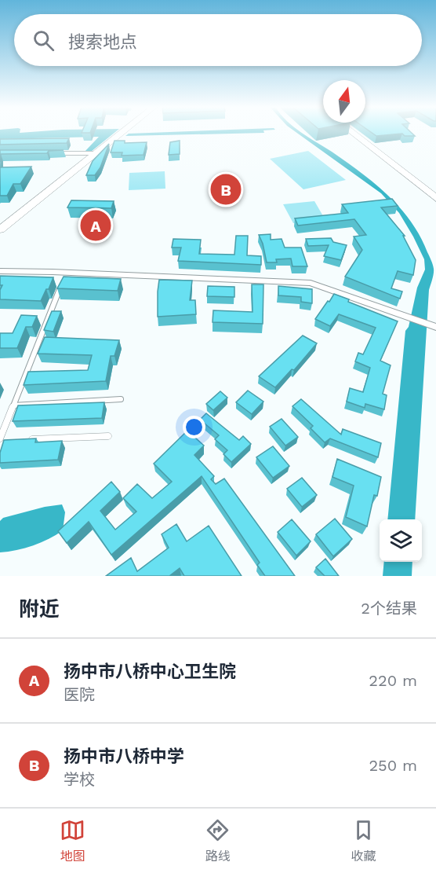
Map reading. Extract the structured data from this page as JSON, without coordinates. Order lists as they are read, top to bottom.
{
  "north": "top",
  "page": {
    "search": "搜索地点",
    "pins": ["B", "A"],
    "heading": ["附近", "2个结果"],
    "list": [
      {
        "mark": "A",
        "name": "扬中市八桥中心卫生院",
        "note": "医院",
        "value": "220 m"
      },
      {
        "mark": "B",
        "name": "扬中市八桥中学",
        "note": "学校",
        "value": "250 m"
      }
    ],
    "nav": ["地图", "路线", "收藏"]
  }
}
